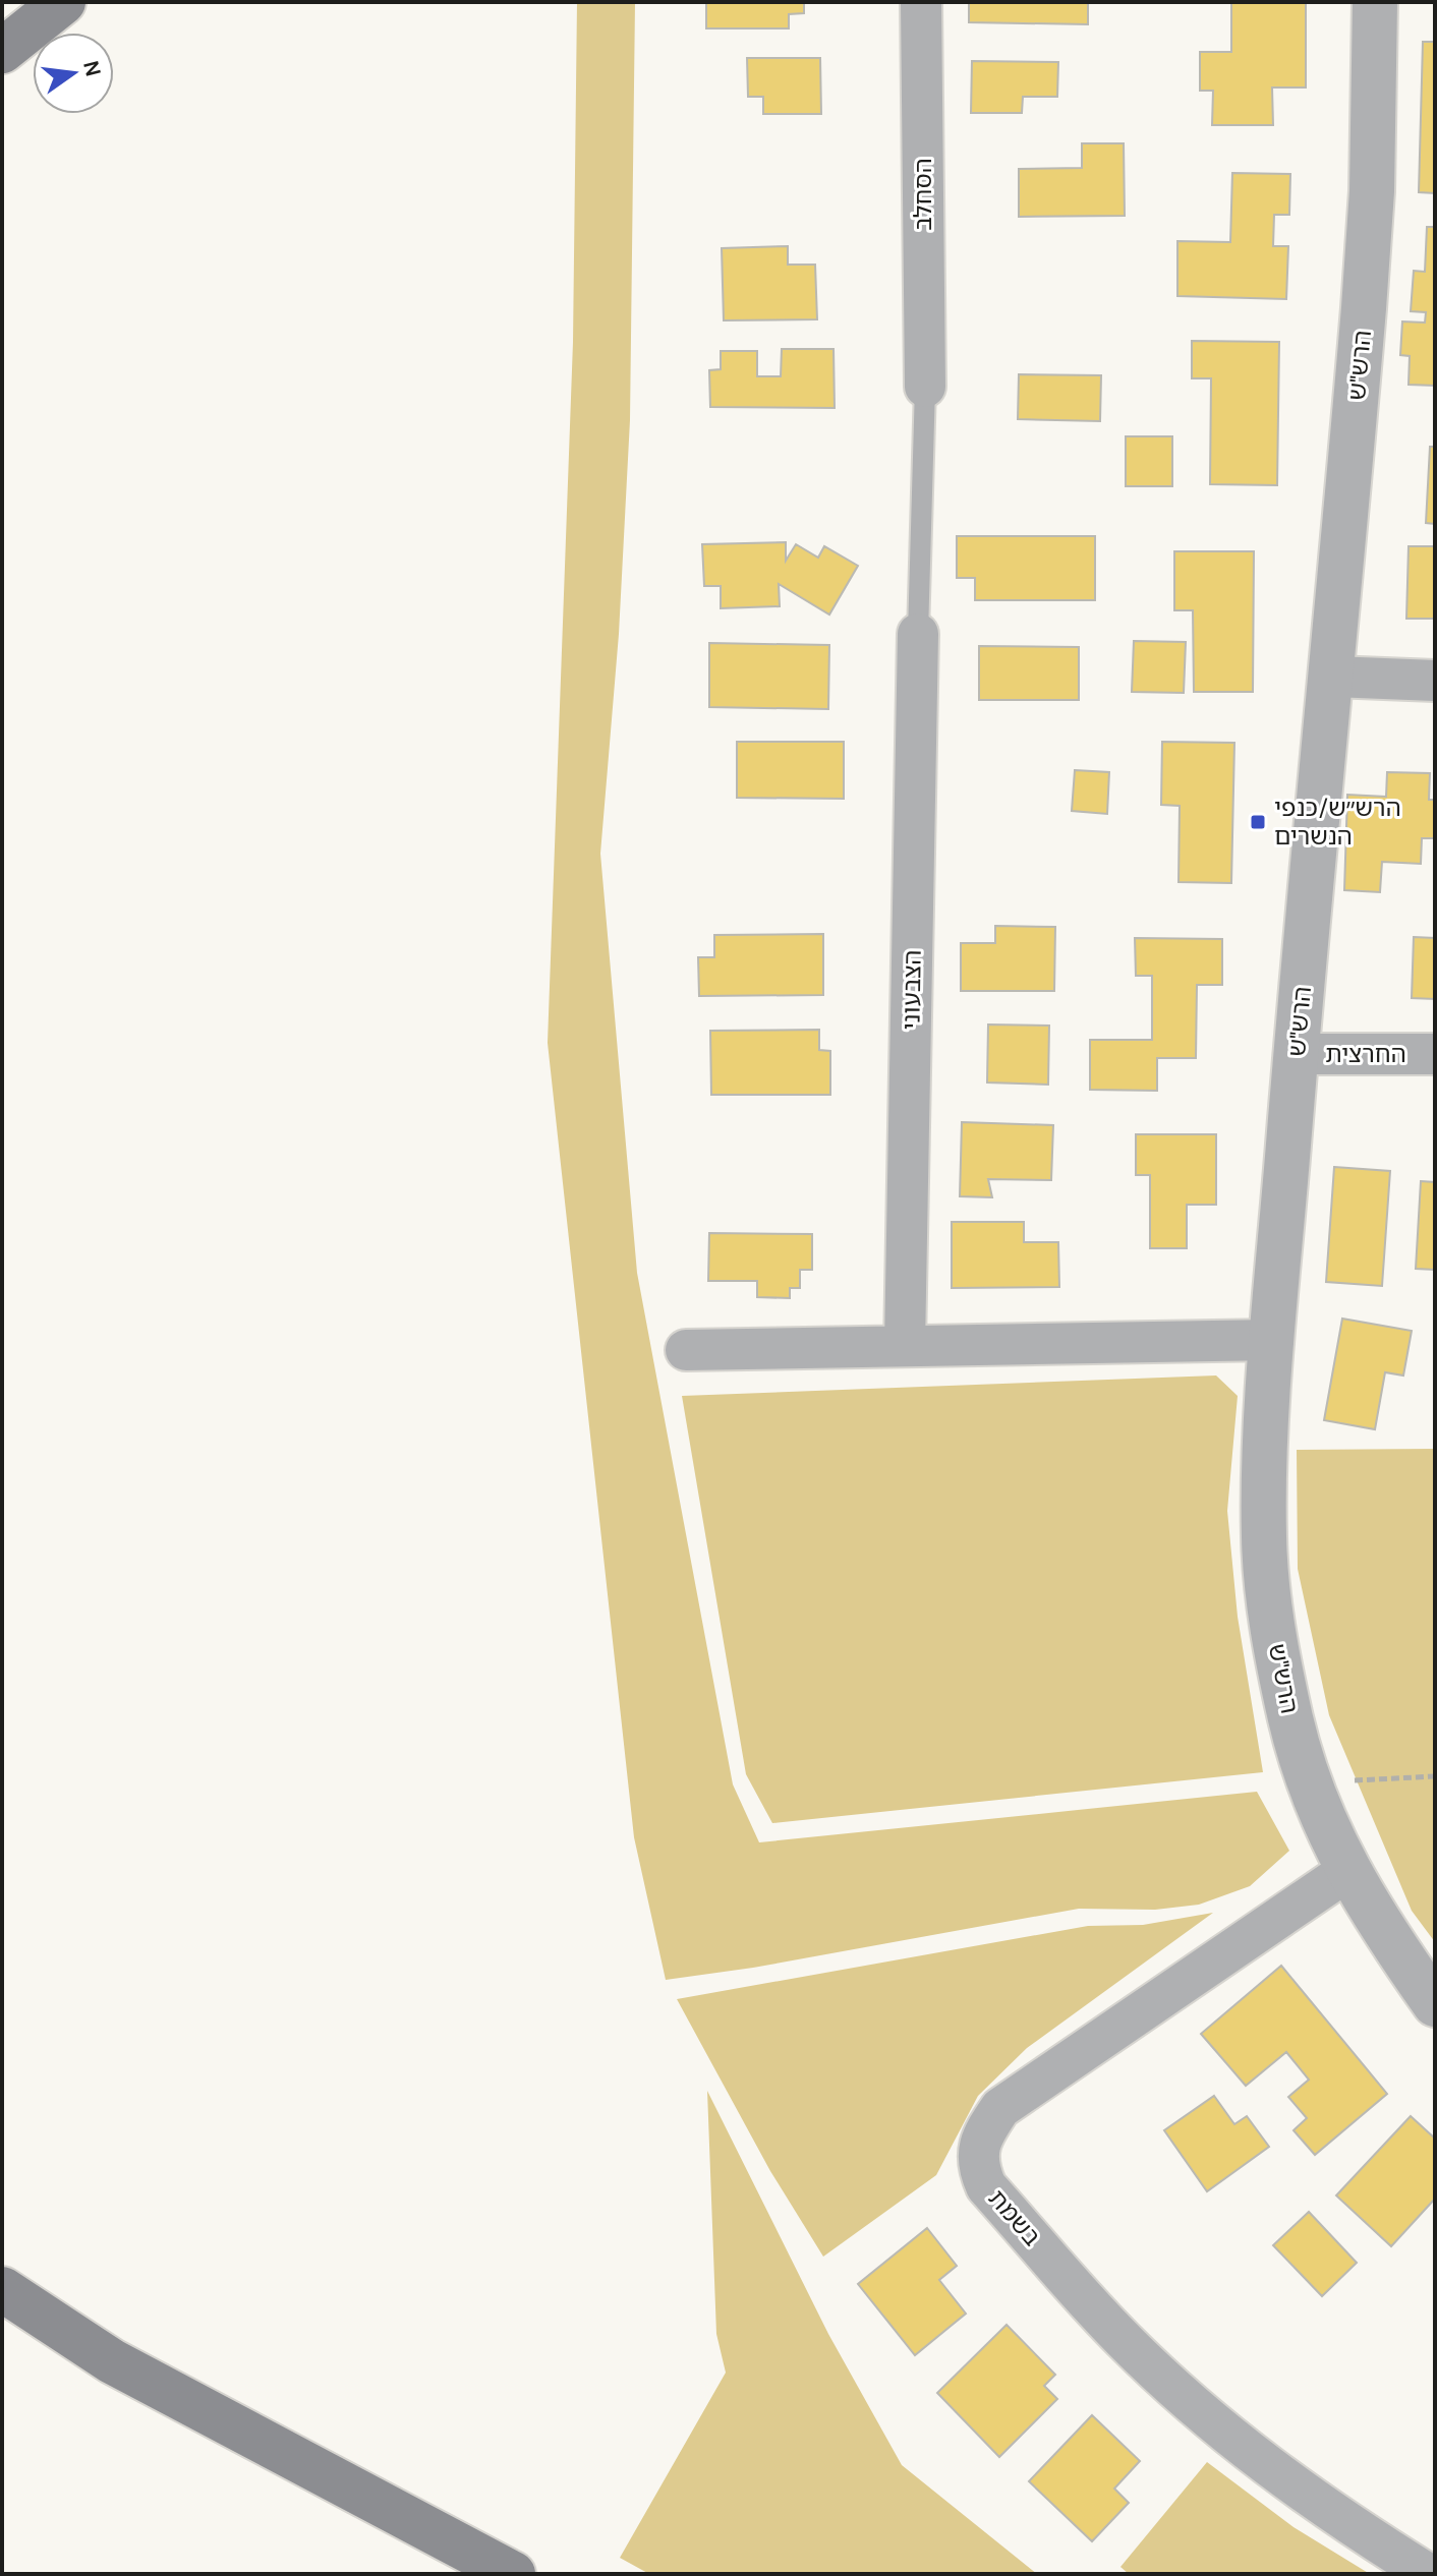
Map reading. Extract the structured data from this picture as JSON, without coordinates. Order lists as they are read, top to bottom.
{
  "streets": {
    "street": [
      "הסחלב",
      "הרש''ש",
      "הצבעוני",
      "החרצית",
      "בשמת"
    ]
  },
  "crossings": [
    ["הרש''ש", "החרצית"],
    ["הרש''ש", "בשמת"]
  ],
  "places": {
    "transit": ["הרש״ש/כנפי הנשרים"]
  },
  "north": "right"
}
